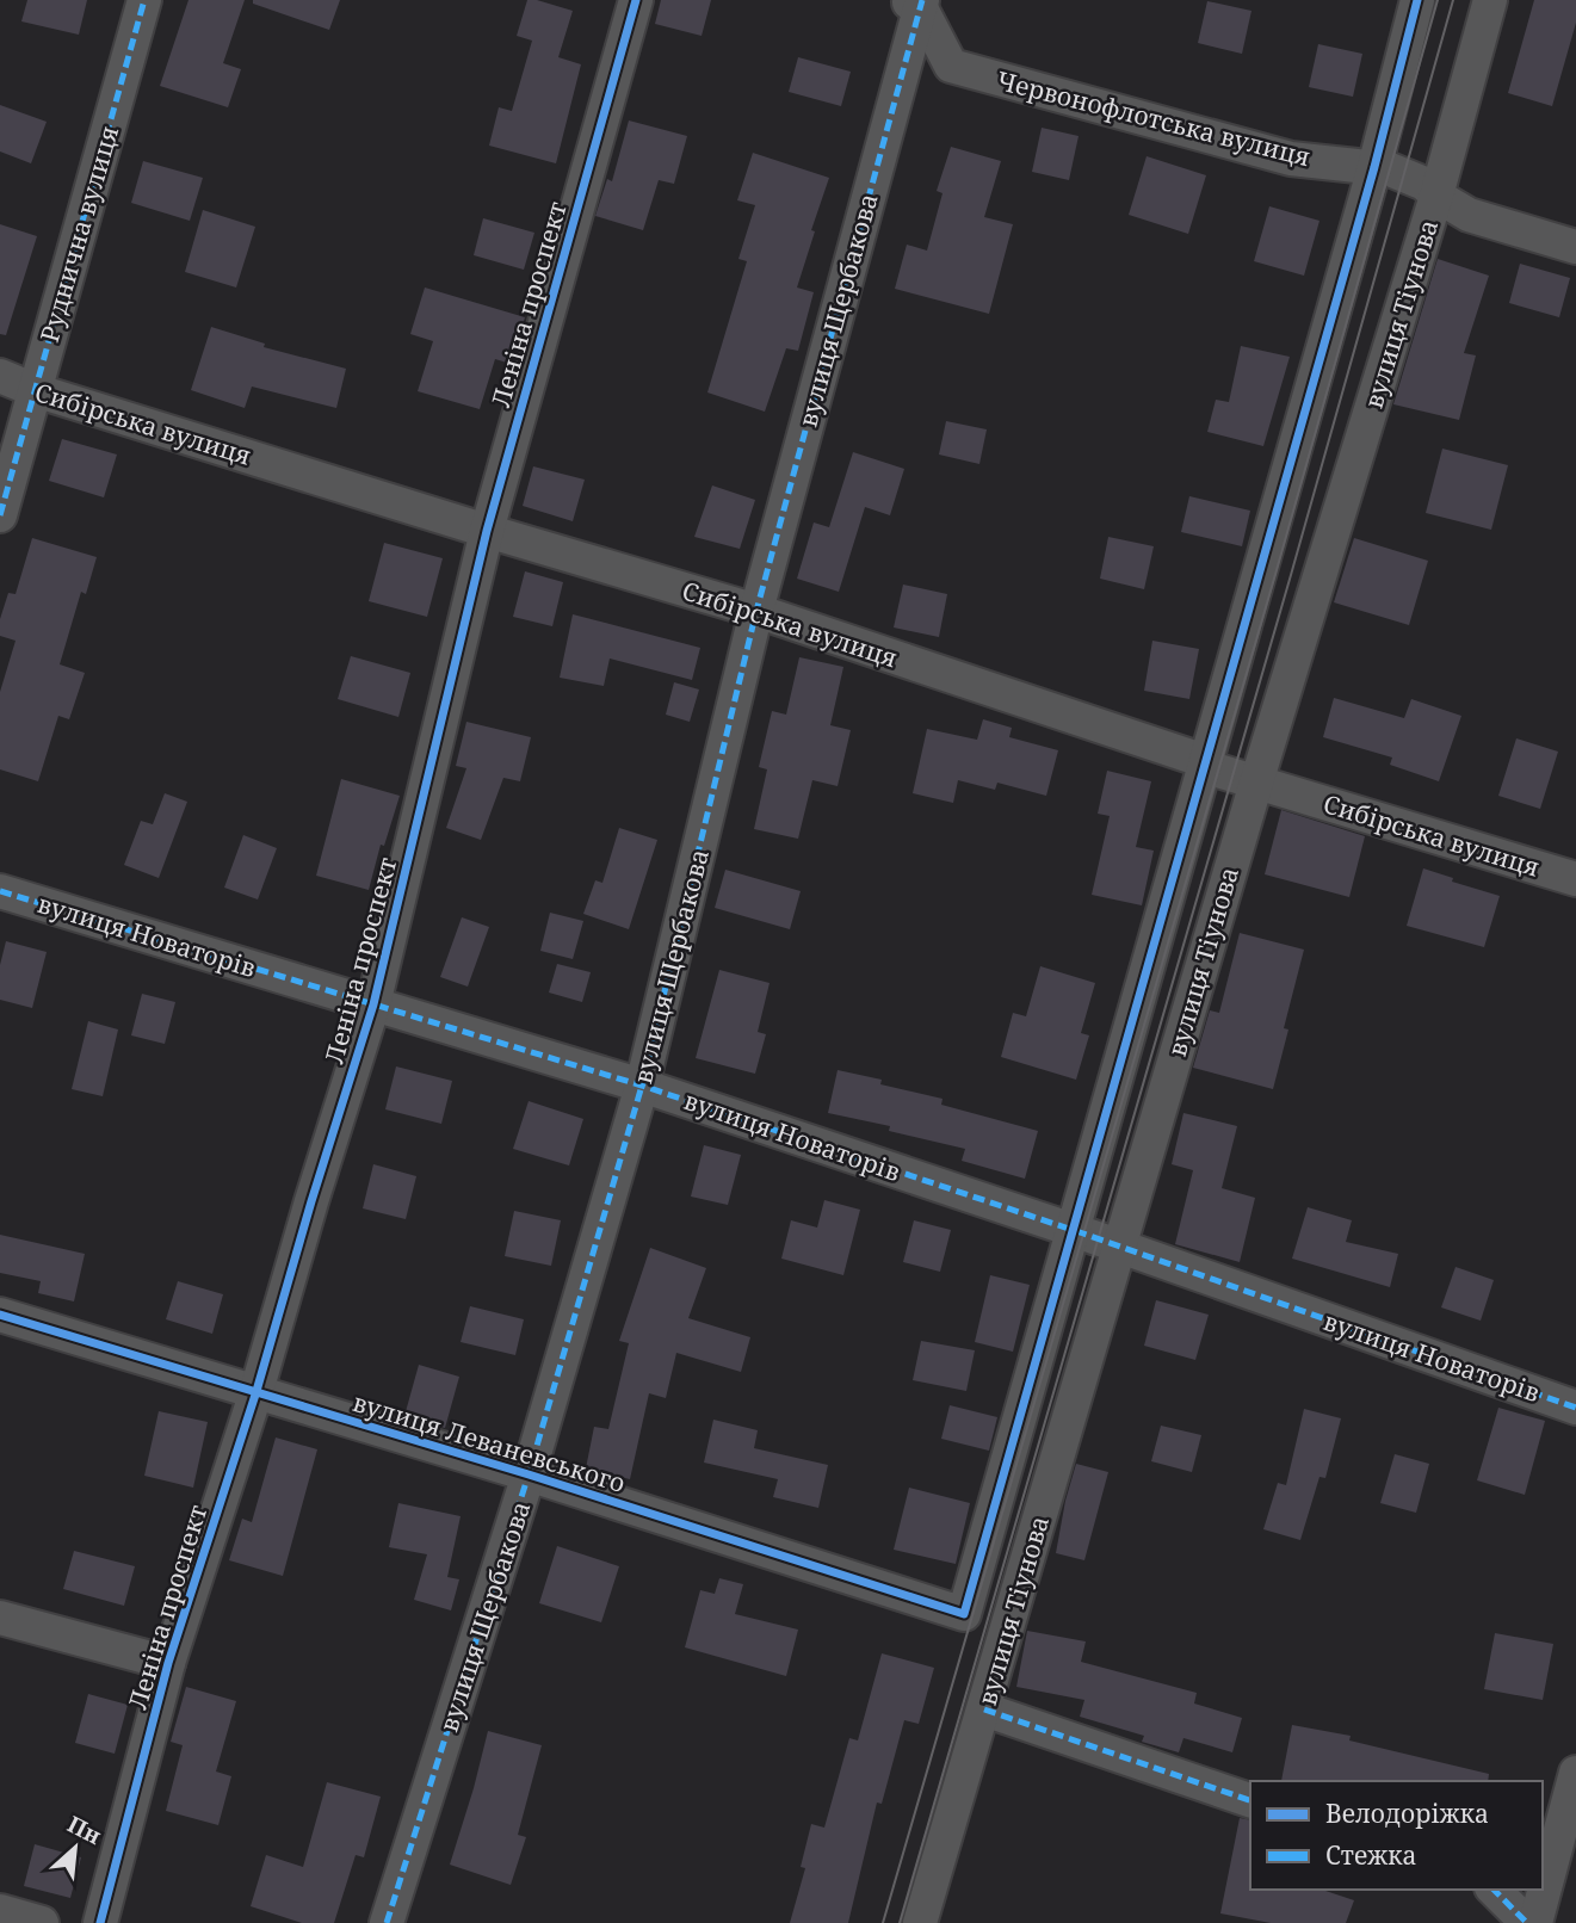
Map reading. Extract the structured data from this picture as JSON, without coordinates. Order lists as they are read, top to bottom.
{
  "streets": {
    "street": [
      "Червонофлотська вулиця",
      "Руднична вулиця",
      "Леніна проспект",
      "вулиця Щербакова",
      "вулиця Тіунова",
      "Сибірська вулиця",
      "вулиця Новаторів",
      "вулиця Леваневського"
    ]
  },
  "crossings": [
    ["Червонофлотська вулиця", "вулиця Щербакова"],
    ["Червонофлотська вулиця", "вулиця Тіунова"],
    ["Руднична вулиця", "Сибірська вулиця"],
    ["Леніна проспект", "Сибірська вулиця"],
    ["Леніна проспект", "вулиця Новаторів"],
    ["Леніна проспект", "вулиця Леваневського"],
    ["вулиця Щербакова", "Сибірська вулиця"],
    ["вулиця Щербакова", "вулиця Новаторів"],
    ["вулиця Щербакова", "вулиця Леваневського"],
    ["вулиця Тіунова", "Сибірська вулиця"],
    ["вулиця Тіунова", "вулиця Новаторів"],
    ["вулиця Новаторів", "вулиця Леваневського"]
  ],
  "legend": ["Велодоріжка", "Стежка"],
  "north": "top right"
}
